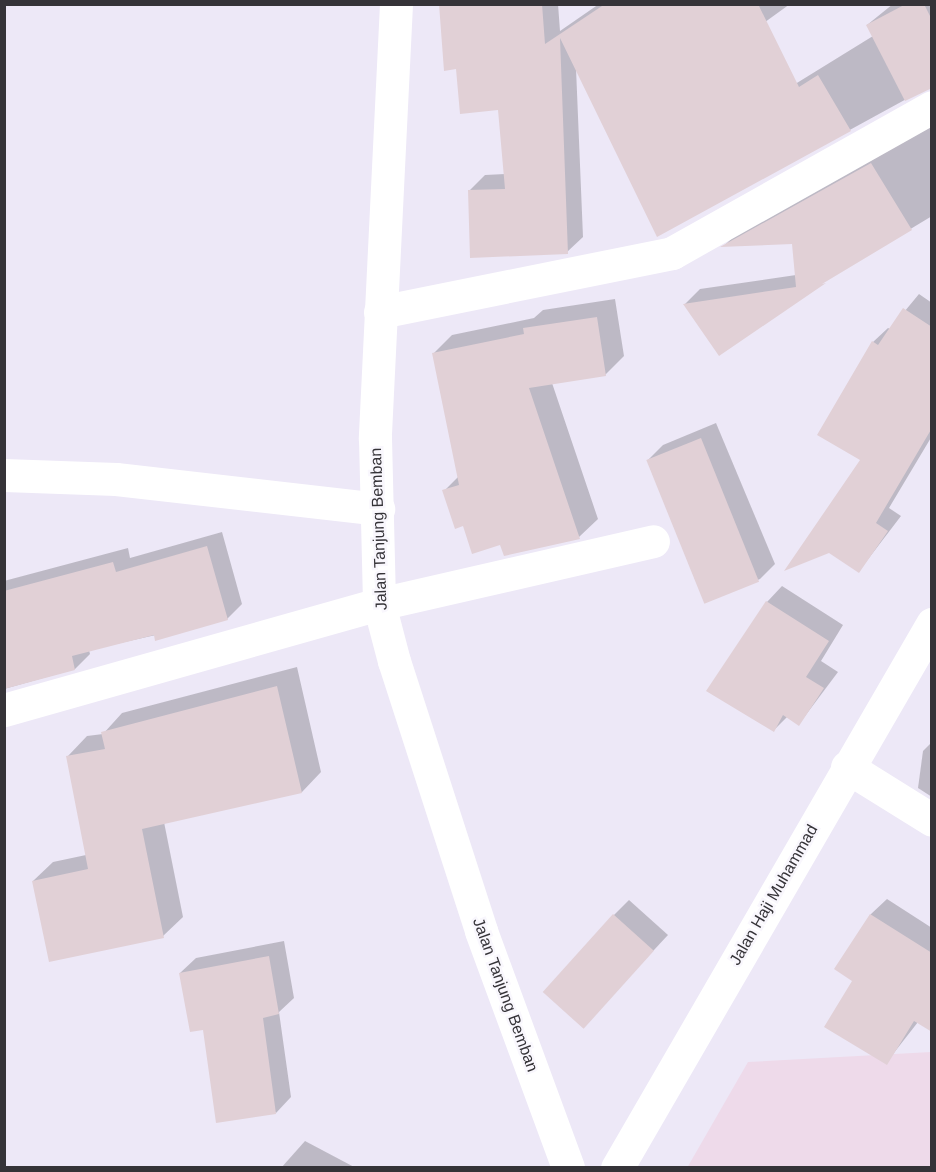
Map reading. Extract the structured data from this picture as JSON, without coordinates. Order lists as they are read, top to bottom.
{
  "streets": {
    "street": ["Jalan Tanjung Bemban", "Jalan Haji Muhammad"]
  }
}
